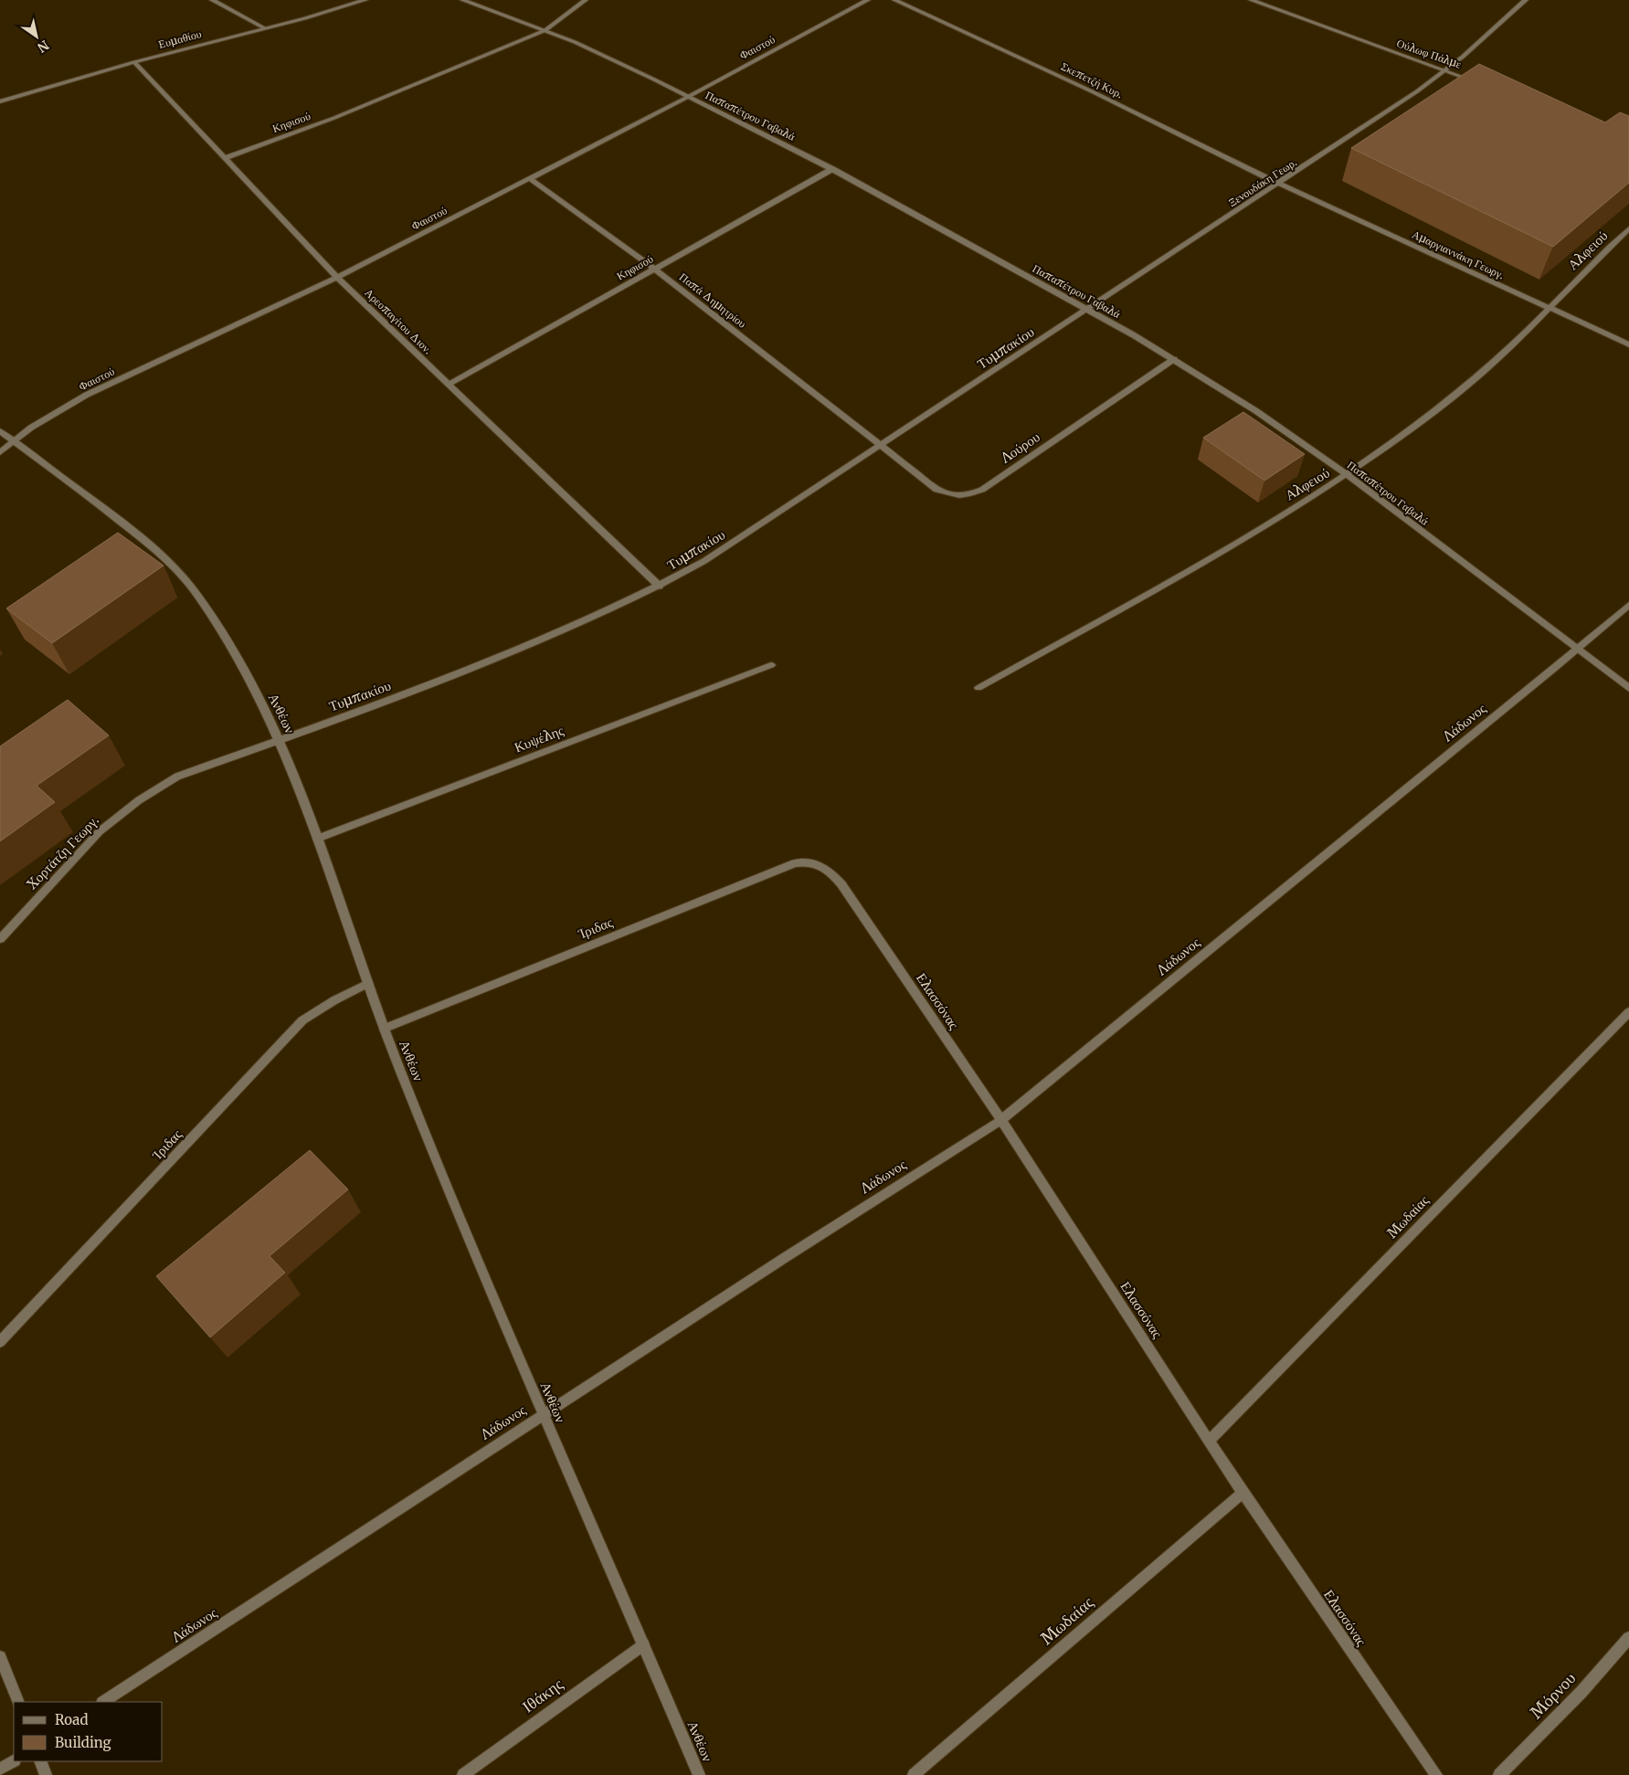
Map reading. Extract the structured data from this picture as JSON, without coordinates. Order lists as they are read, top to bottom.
{
  "streets": {
    "street": [
      "Ευμαθίου",
      "Φαιστού",
      "Ούλωφ Πάλμε",
      "Σκεπετζή Κυρ.",
      "Παπαπέτρου Γαβαλά",
      "Κηφισού",
      "Ξενουδάκη Γεωρ.",
      "Αλφειού",
      "Αμαργιαννάκη Γεωργ.",
      "Παπά Δημητρίου",
      "Αρεοπαγίτου Διον.",
      "Τυμπακίου",
      "Λούρου",
      "Ανθέων",
      "Λάδωνος",
      "Κυψέλης",
      "Χορτάτζη Γεωργ.",
      "Ίριδας",
      "Ελασσόνας",
      "Μωδαίας",
      "Ιθάκης",
      "Μόρνου"
    ]
  },
  "crossings": [
    ["Ευμαθίου", "Αρεοπαγίτου Διον."],
    ["Φαιστού", "Παπαπέτρου Γαβαλά"],
    ["Φαιστού", "Παπά Δημητρίου"],
    ["Φαιστού", "Αρεοπαγίτου Διον."],
    ["Φαιστού", "Ανθέων"],
    ["Ούλωφ Πάλμε", "Ξενουδάκη Γεωρ."],
    ["Σκεπετζή Κυρ.", "Ξενουδάκη Γεωρ."],
    ["Σκεπετζή Κυρ.", "Αμαργιαννάκη Γεωργ."],
    ["Παπαπέτρου Γαβαλά", "Κηφισού"],
    ["Παπαπέτρου Γαβαλά", "Ξενουδάκη Γεωρ."],
    ["Παπαπέτρου Γαβαλά", "Αλφειού"],
    ["Παπαπέτρου Γαβαλά", "Τυμπακίου"],
    ["Παπαπέτρου Γαβαλά", "Λούρου"],
    ["Παπαπέτρου Γαβαλά", "Λάδωνος"],
    ["Κηφισού", "Παπά Δημητρίου"],
    ["Κηφισού", "Αρεοπαγίτου Διον."],
    ["Ξενουδάκη Γεωρ.", "Αμαργιαννάκη Γεωργ."],
    ["Ξενουδάκη Γεωρ.", "Τυμπακίου"],
    ["Αλφειού", "Αμαργιαννάκη Γεωργ."],
    ["Παπά Δημητρίου", "Τυμπακίου"],
    ["Παπά Δημητρίου", "Λούρου"],
    ["Αρεοπαγίτου Διον.", "Τυμπακίου"],
    ["Τυμπακίου", "Λούρου"],
    ["Τυμπακίου", "Ανθέων"],
    ["Τυμπακίου", "Χορτάτζη Γεωργ."],
    ["Ανθέων", "Λάδωνος"],
    ["Ανθέων", "Κυψέλης"],
    ["Ανθέων", "Χορτάτζη Γεωργ."],
    ["Ανθέων", "Ίριδας"],
    ["Ανθέων", "Ιθάκης"],
    ["Λάδωνος", "Ελασσόνας"],
    ["Ίριδας", "Ελασσόνας"],
    ["Ελασσόνας", "Μωδαίας"]
  ],
  "legend": ["Road", "Building"],
  "north": "bottom right"
}
